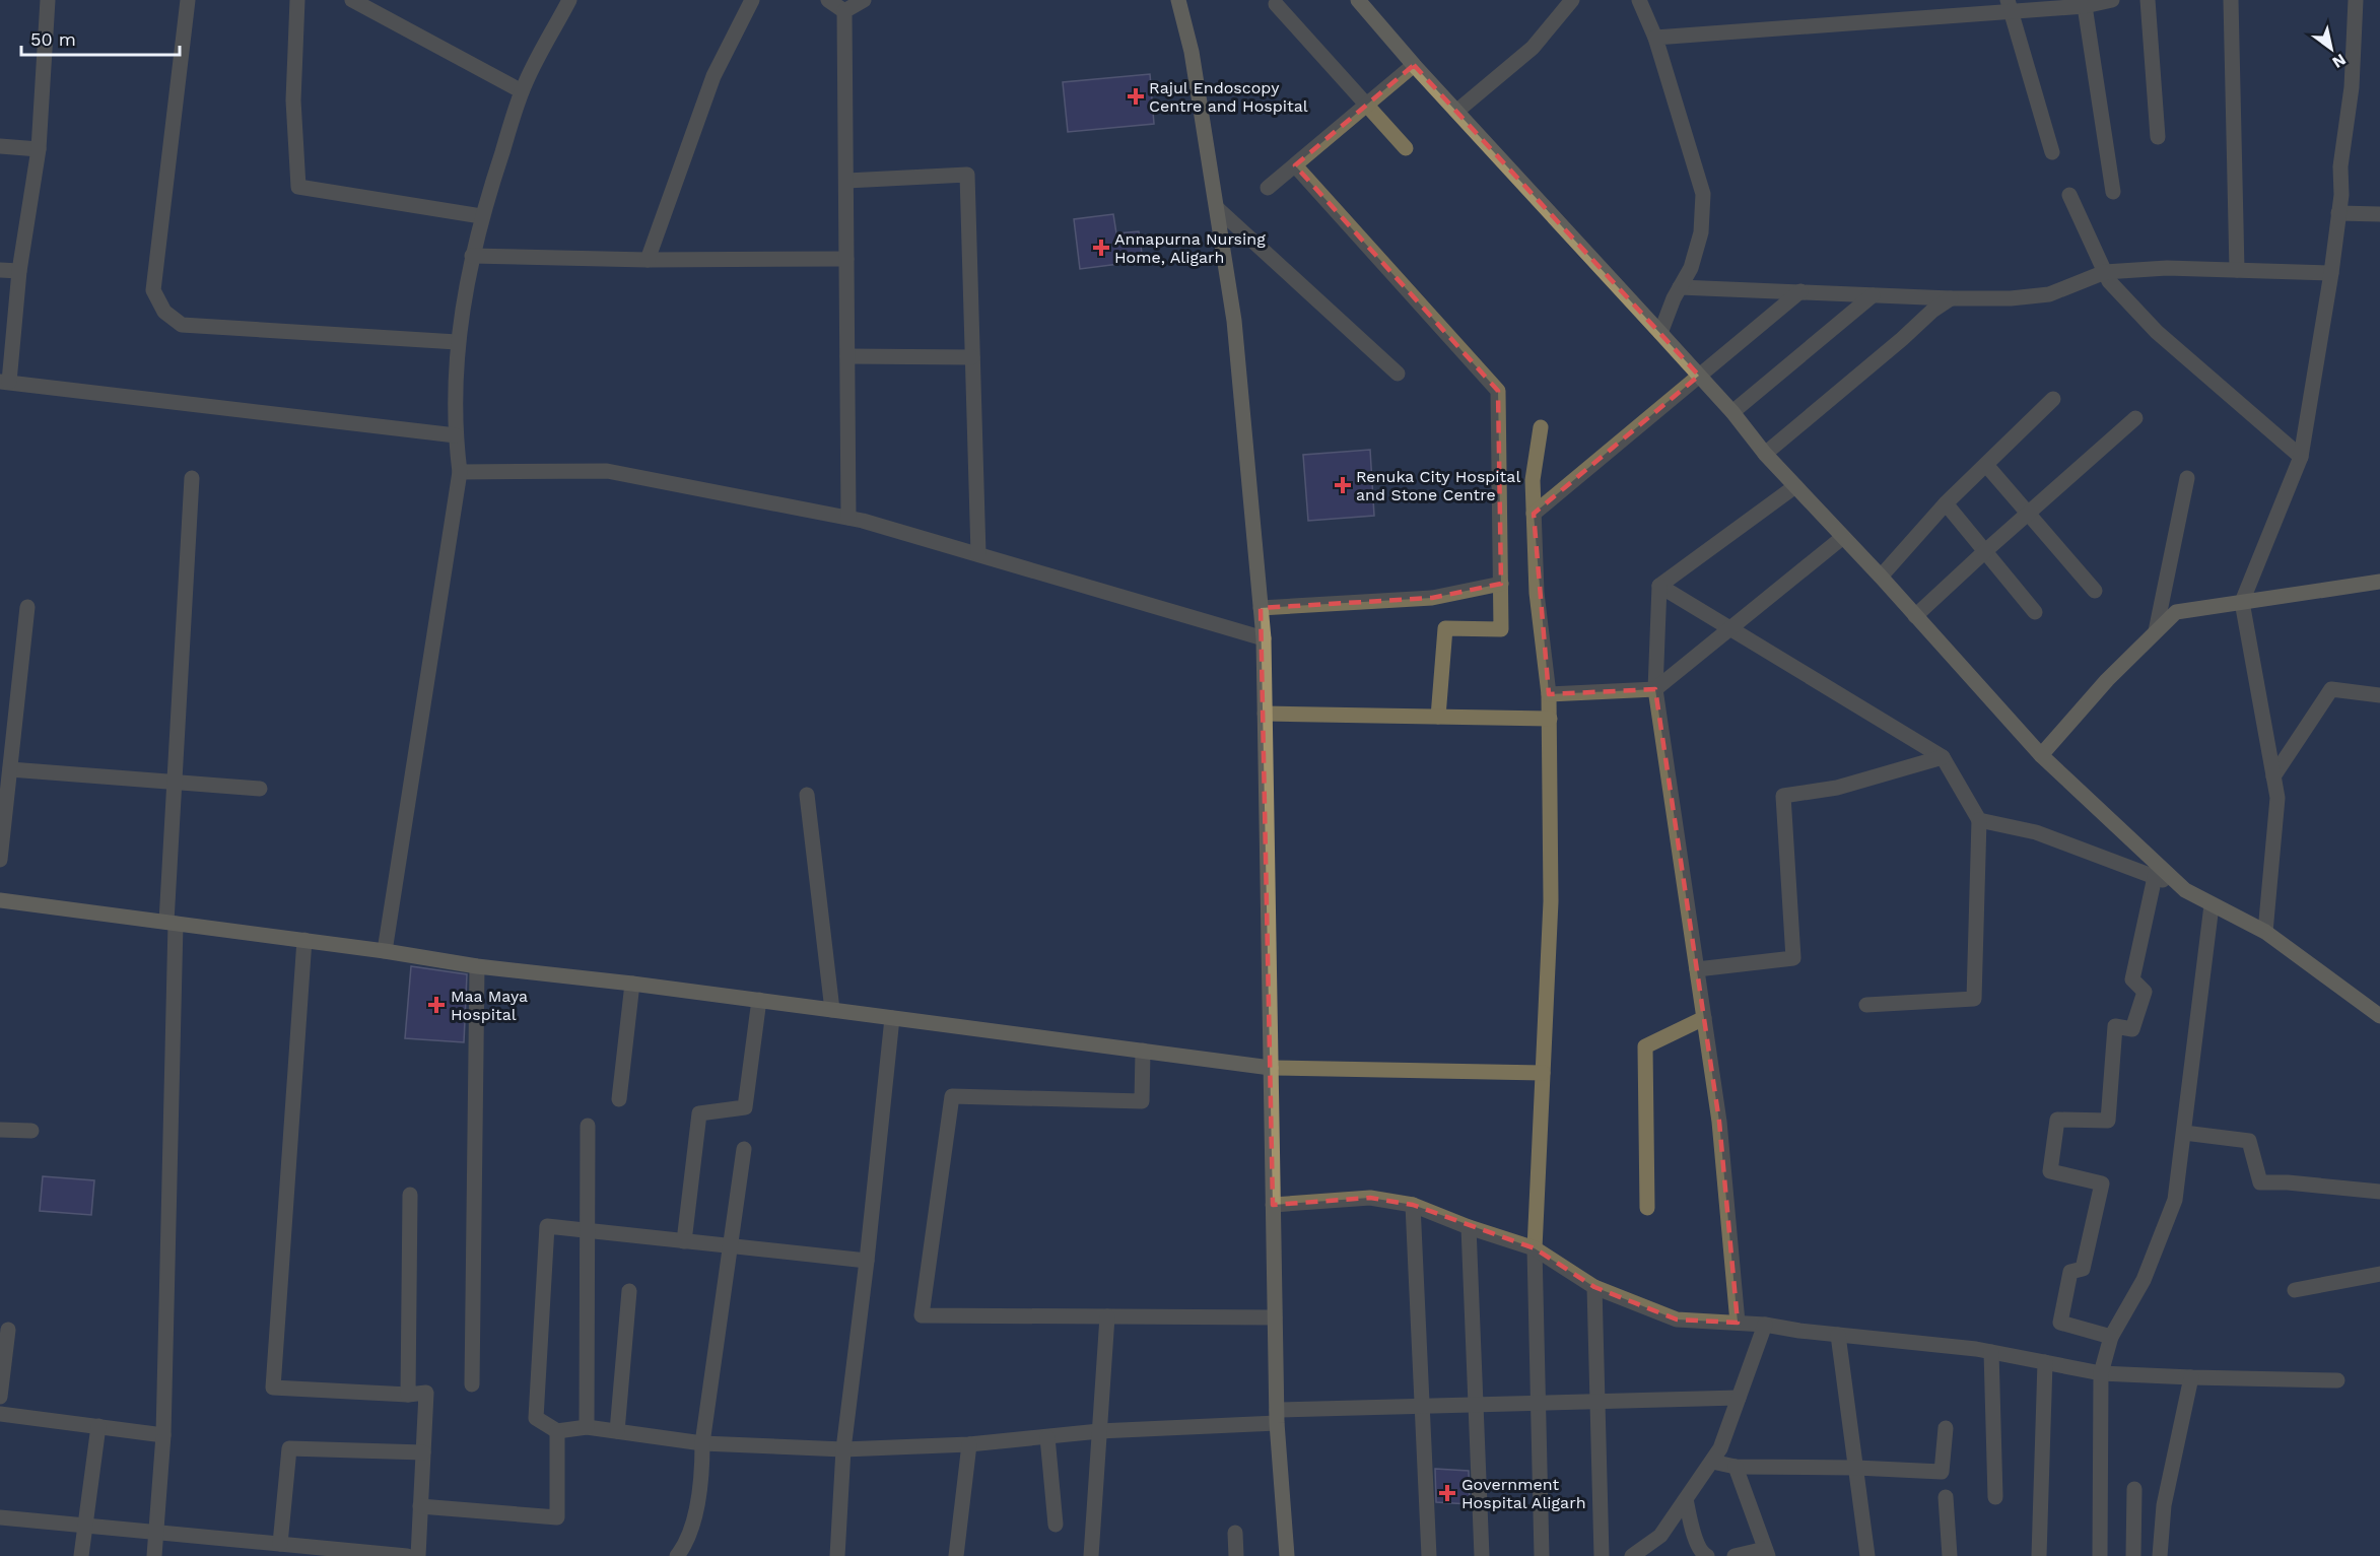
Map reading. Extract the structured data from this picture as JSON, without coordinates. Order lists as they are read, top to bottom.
{
  "places": {
    "health": [
      "Rajul Endoscopy Centre and Hospital",
      "Annapurna Nursing Home, Aligarh",
      "Renuka City Hospital and Stone Centre",
      "Maa Maya Hospital",
      "Government Hospital Aligarh"
    ]
  },
  "scale_bar": "50 m",
  "north": "bottom right"
}
